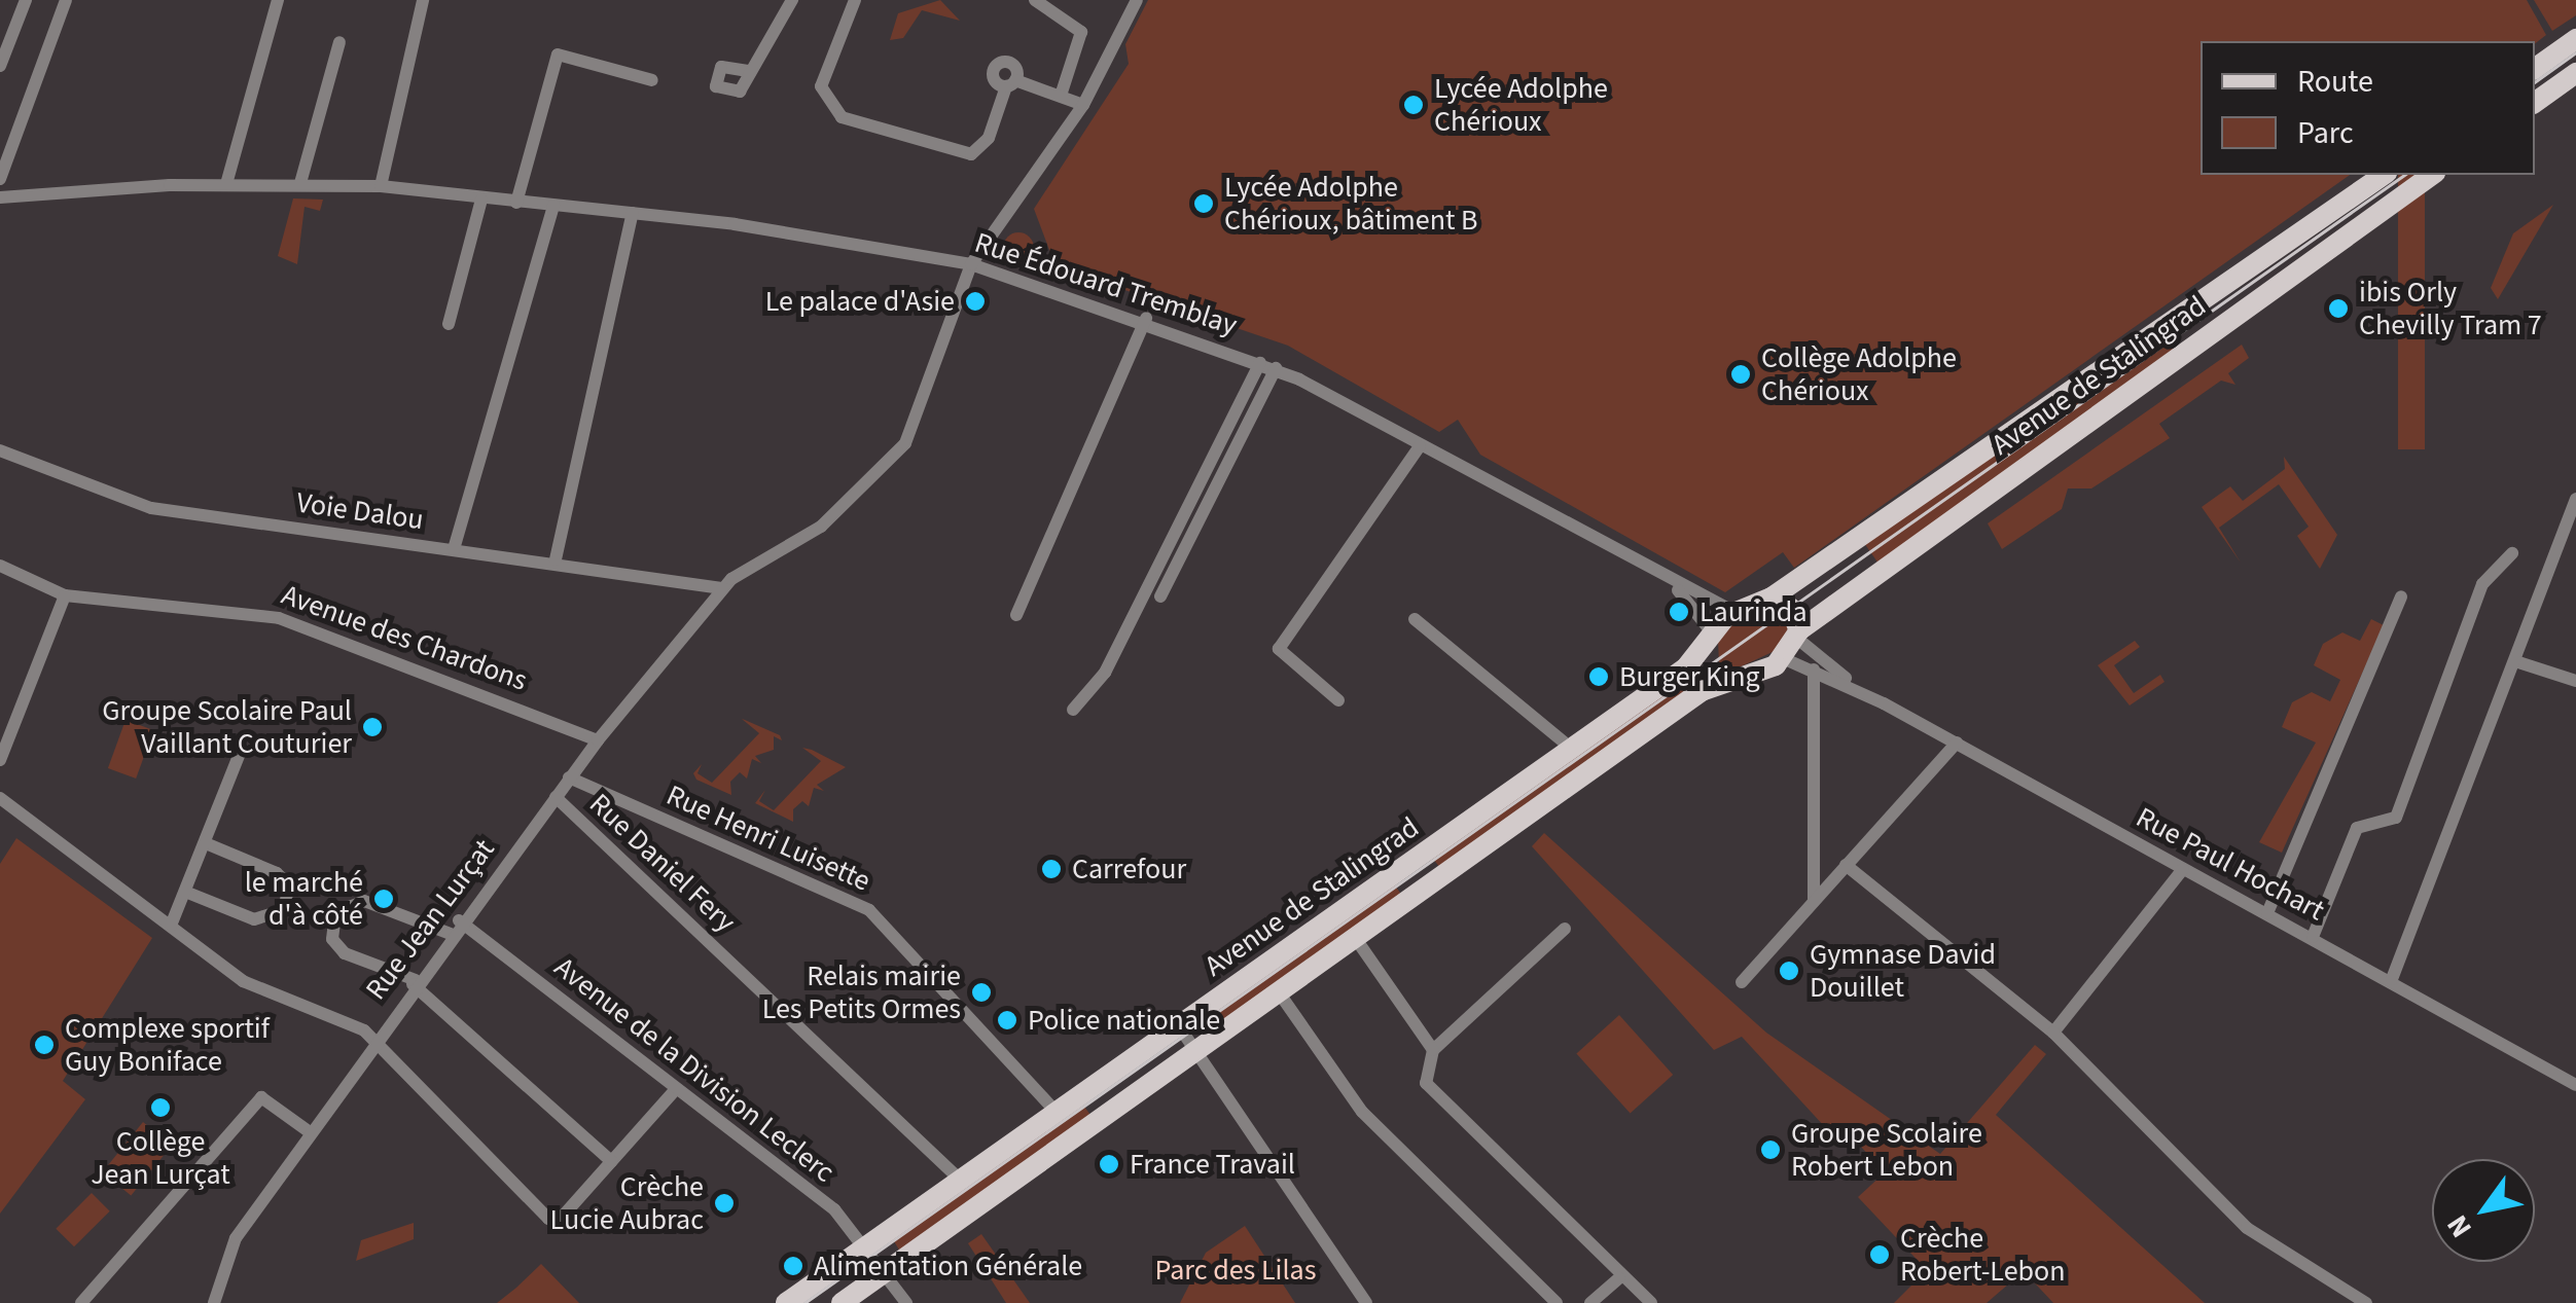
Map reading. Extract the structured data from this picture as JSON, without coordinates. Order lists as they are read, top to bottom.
{
  "streets": {
    "main road": ["Avenue de Stalingrad"],
    "street": [
      "Rue Édouard Tremblay",
      "Voie Dalou",
      "Avenue des Chardons",
      "Rue Henri Luisette",
      "Rue Daniel Fery",
      "Rue Paul Hochart",
      "Rue Jean Lurçat",
      "Avenue de la Division Leclerc"
    ]
  },
  "crossings": [
    ["Rue Édouard Tremblay", "Avenue de Stalingrad"],
    ["Rue Édouard Tremblay", "Rue Paul Hochart"],
    ["Rue Édouard Tremblay", "Rue Jean Lurçat"],
    ["Avenue de Stalingrad", "Rue Henri Luisette"],
    ["Avenue de Stalingrad", "Rue Daniel Fery"],
    ["Avenue de Stalingrad", "Rue Paul Hochart"],
    ["Avenue de Stalingrad", "Avenue de la Division Leclerc"],
    ["Voie Dalou", "Rue Jean Lurçat"],
    ["Avenue des Chardons", "Rue Jean Lurçat"],
    ["Rue Henri Luisette", "Rue Jean Lurçat"],
    ["Rue Daniel Fery", "Rue Jean Lurçat"],
    ["Rue Jean Lurçat", "Avenue de la Division Leclerc"]
  ],
  "parks": ["Parc des Lilas"],
  "places": [
    "Lycée Adolphe Chérioux",
    "Lycée Adolphe Chérioux, bâtiment B",
    "Le palace d'Asie",
    "ibis Orly Chevilly Tram 7",
    "Collège Adolphe Chérioux",
    "Laurinda",
    "Burger King",
    "Groupe Scolaire Paul Vaillant Couturier",
    "Carrefour",
    "le marché d'à côté",
    "Gymnase David Douillet",
    "Relais mairie Les Petits Ormes",
    "Police nationale",
    "Complexe sportif Guy Boniface",
    "Collège Jean Lurçat",
    "Groupe Scolaire Robert Lebon",
    "France Travail",
    "Crèche Lucie Aubrac",
    "Crèche Robert-Lebon",
    "Alimentation Générale"
  ],
  "legend": ["Route", "Parc"],
  "north": "bottom left"
}
